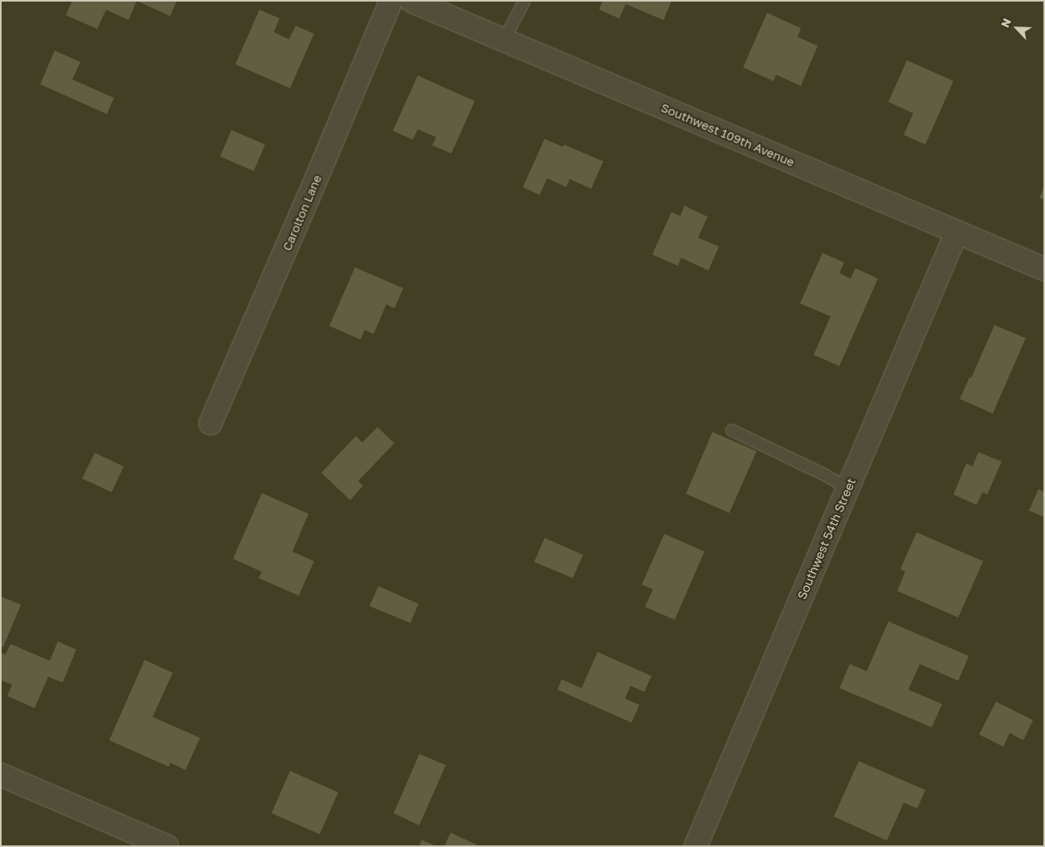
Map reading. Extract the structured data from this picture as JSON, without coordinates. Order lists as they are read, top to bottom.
{
  "streets": {
    "street": ["Southwest 109th Avenue", "Carolton Lane", "Southwest 54th Street"]
  },
  "crossings": [
    ["Southwest 109th Avenue", "Southwest 54th Street"]
  ],
  "north": "top left"
}
